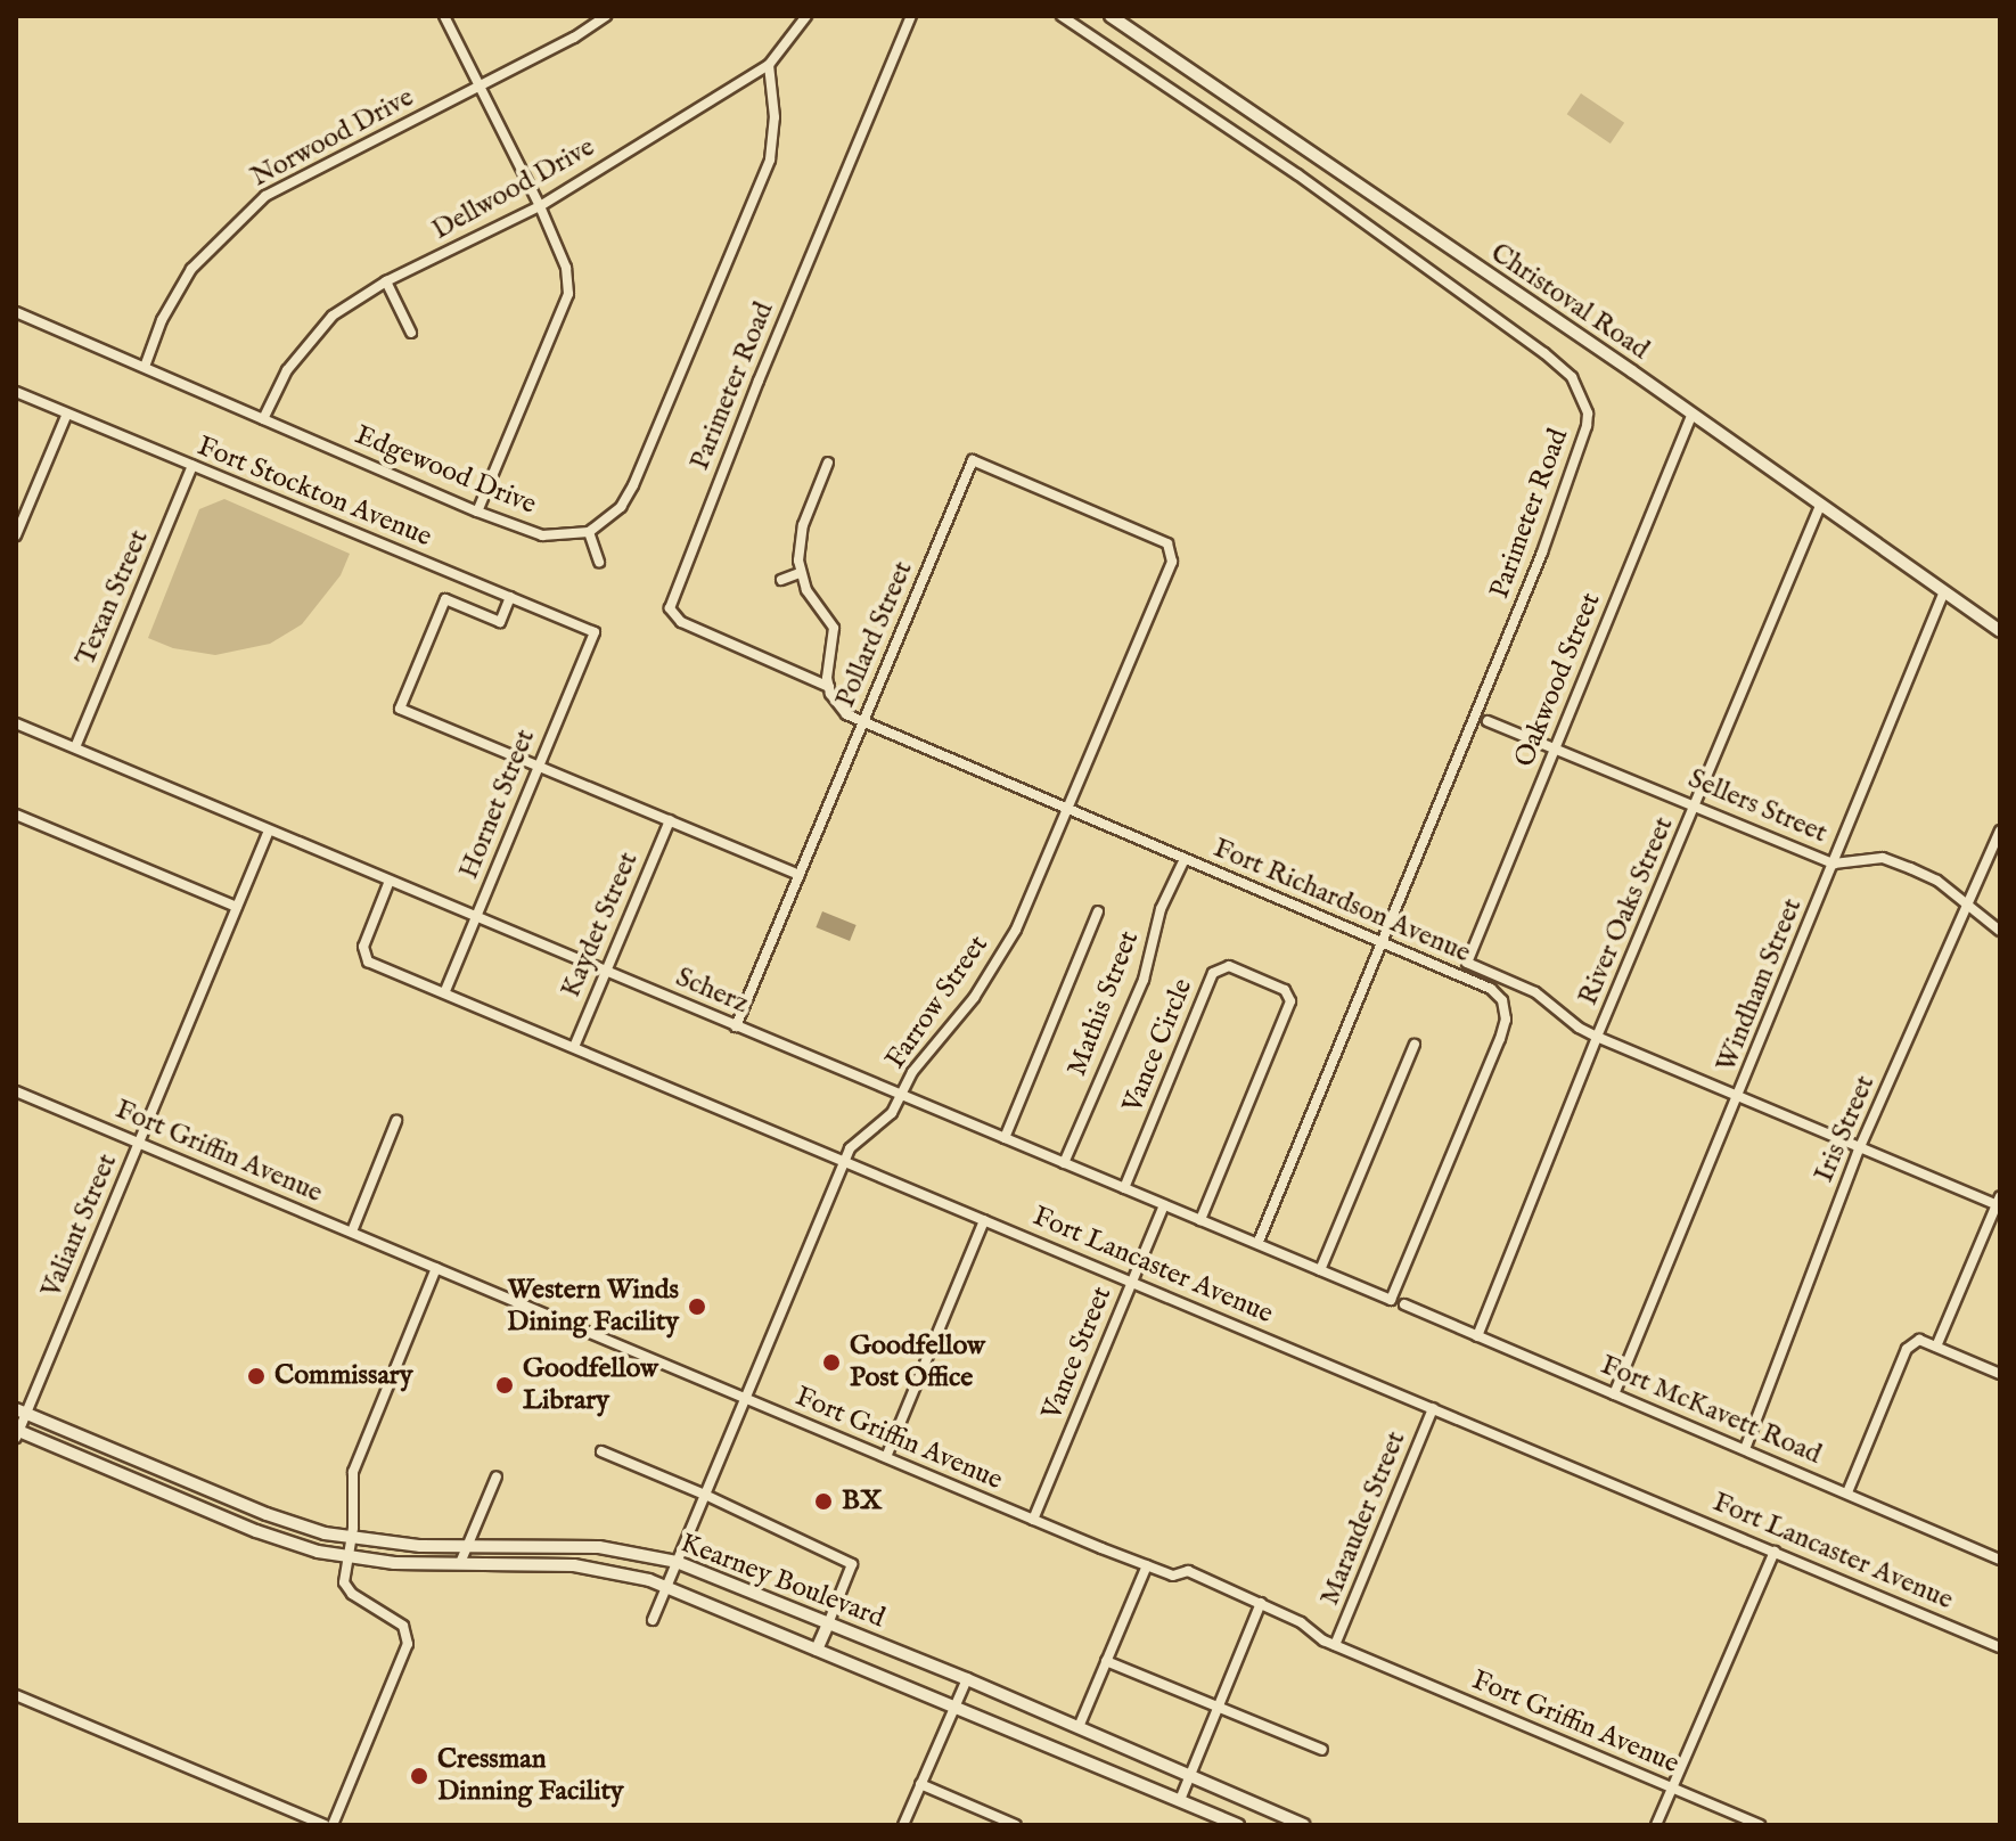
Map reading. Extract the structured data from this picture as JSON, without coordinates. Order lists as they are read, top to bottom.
{
  "streets": {
    "street": [
      "Norwood Drive",
      "Dellwood Drive",
      "Christoval Road",
      "Parimeter Road",
      "Edgewood Drive",
      "Fort Stockton Avenue",
      "Texan Street",
      "Pollard Street",
      "Oakwood Street",
      "Hornet Street",
      "Sellers Street",
      "Fort Richardson Avenue",
      "River Oaks Street",
      "Kaydet Street",
      "Windham Street",
      "Scherz",
      "Farrow Street",
      "Mathis Street",
      "Vance Circle",
      "Iris Street",
      "Fort Griffin Avenue",
      "Valiant Street",
      "Fort Lancaster Avenue",
      "Vance Street",
      "Fort McKavett Road",
      "Marauder Street",
      "Kearney Boulevard"
    ]
  },
  "crossings": [
    ["Norwood Drive", "Edgewood Drive"],
    ["Dellwood Drive", "Edgewood Drive"],
    ["Christoval Road", "Oakwood Street"],
    ["Christoval Road", "River Oaks Street"],
    ["Christoval Road", "Windham Street"],
    ["Parimeter Road", "Fort Richardson Avenue"],
    ["Parimeter Road", "Scherz"],
    ["Fort Stockton Avenue", "Texan Street"],
    ["Fort Stockton Avenue", "Hornet Street"],
    ["Texan Street", "Scherz"],
    ["Pollard Street", "Fort Richardson Avenue"],
    ["Pollard Street", "Scherz"],
    ["Pollard Street", "Farrow Street"],
    ["Oakwood Street", "Sellers Street"],
    ["Oakwood Street", "River Oaks Street"],
    ["Hornet Street", "Scherz"],
    ["Hornet Street", "Fort Lancaster Avenue"],
    ["Sellers Street", "River Oaks Street"],
    ["Sellers Street", "Windham Street"],
    ["Sellers Street", "Iris Street"],
    ["Fort Richardson Avenue", "Scherz"],
    ["Fort Richardson Avenue", "Farrow Street"],
    ["Fort Richardson Avenue", "Mathis Street"],
    ["River Oaks Street", "Fort McKavett Road"],
    ["Kaydet Street", "Scherz"],
    ["Kaydet Street", "Fort Lancaster Avenue"],
    ["Windham Street", "Fort McKavett Road"],
    ["Scherz", "Farrow Street"],
    ["Scherz", "Mathis Street"],
    ["Scherz", "Vance Circle"],
    ["Scherz", "Valiant Street"],
    ["Scherz", "Fort Lancaster Avenue"],
    ["Scherz", "Vance Street"],
    ["Farrow Street", "Fort Griffin Avenue"],
    ["Farrow Street", "Fort Lancaster Avenue"],
    ["Farrow Street", "Kearney Boulevard"],
    ["Iris Street", "Fort McKavett Road"],
    ["Fort Griffin Avenue", "Valiant Street"],
    ["Fort Griffin Avenue", "Vance Street"],
    ["Fort Griffin Avenue", "Marauder Street"],
    ["Valiant Street", "Kearney Boulevard"],
    ["Fort Lancaster Avenue", "Vance Street"],
    ["Fort Lancaster Avenue", "Marauder Street"]
  ],
  "places": [
    "Western Winds Dining Facility",
    "Goodfellow Post Office",
    "Commissary",
    "Goodfellow Library",
    "BX",
    "Cressman Dinning Facility"
  ]
}
